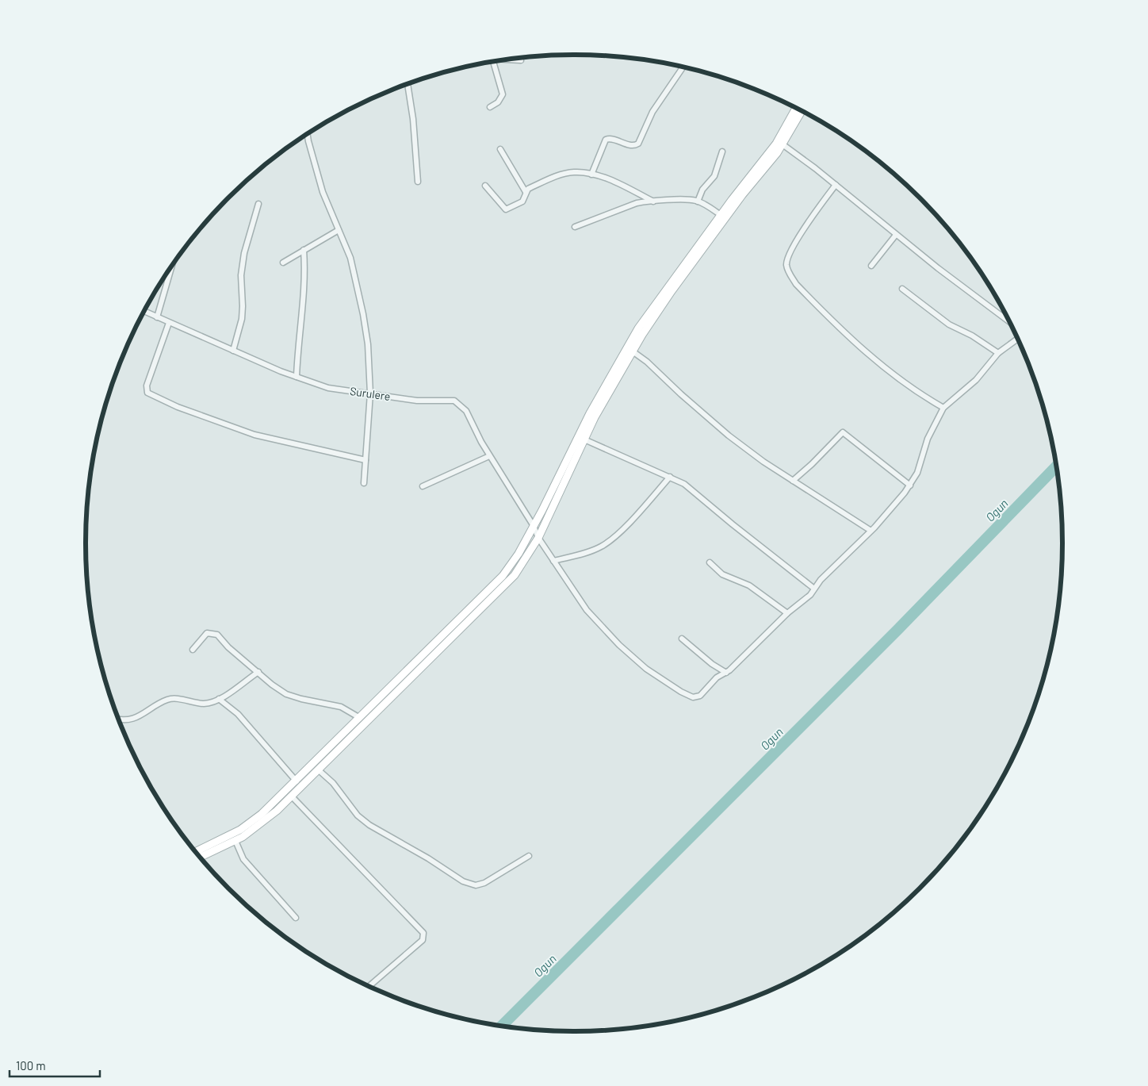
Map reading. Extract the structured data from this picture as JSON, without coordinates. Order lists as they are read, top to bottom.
{
  "streets": {
    "street": ["Surulere"]
  },
  "water": ["Ogun"],
  "scale_bar": "100 m"
}
